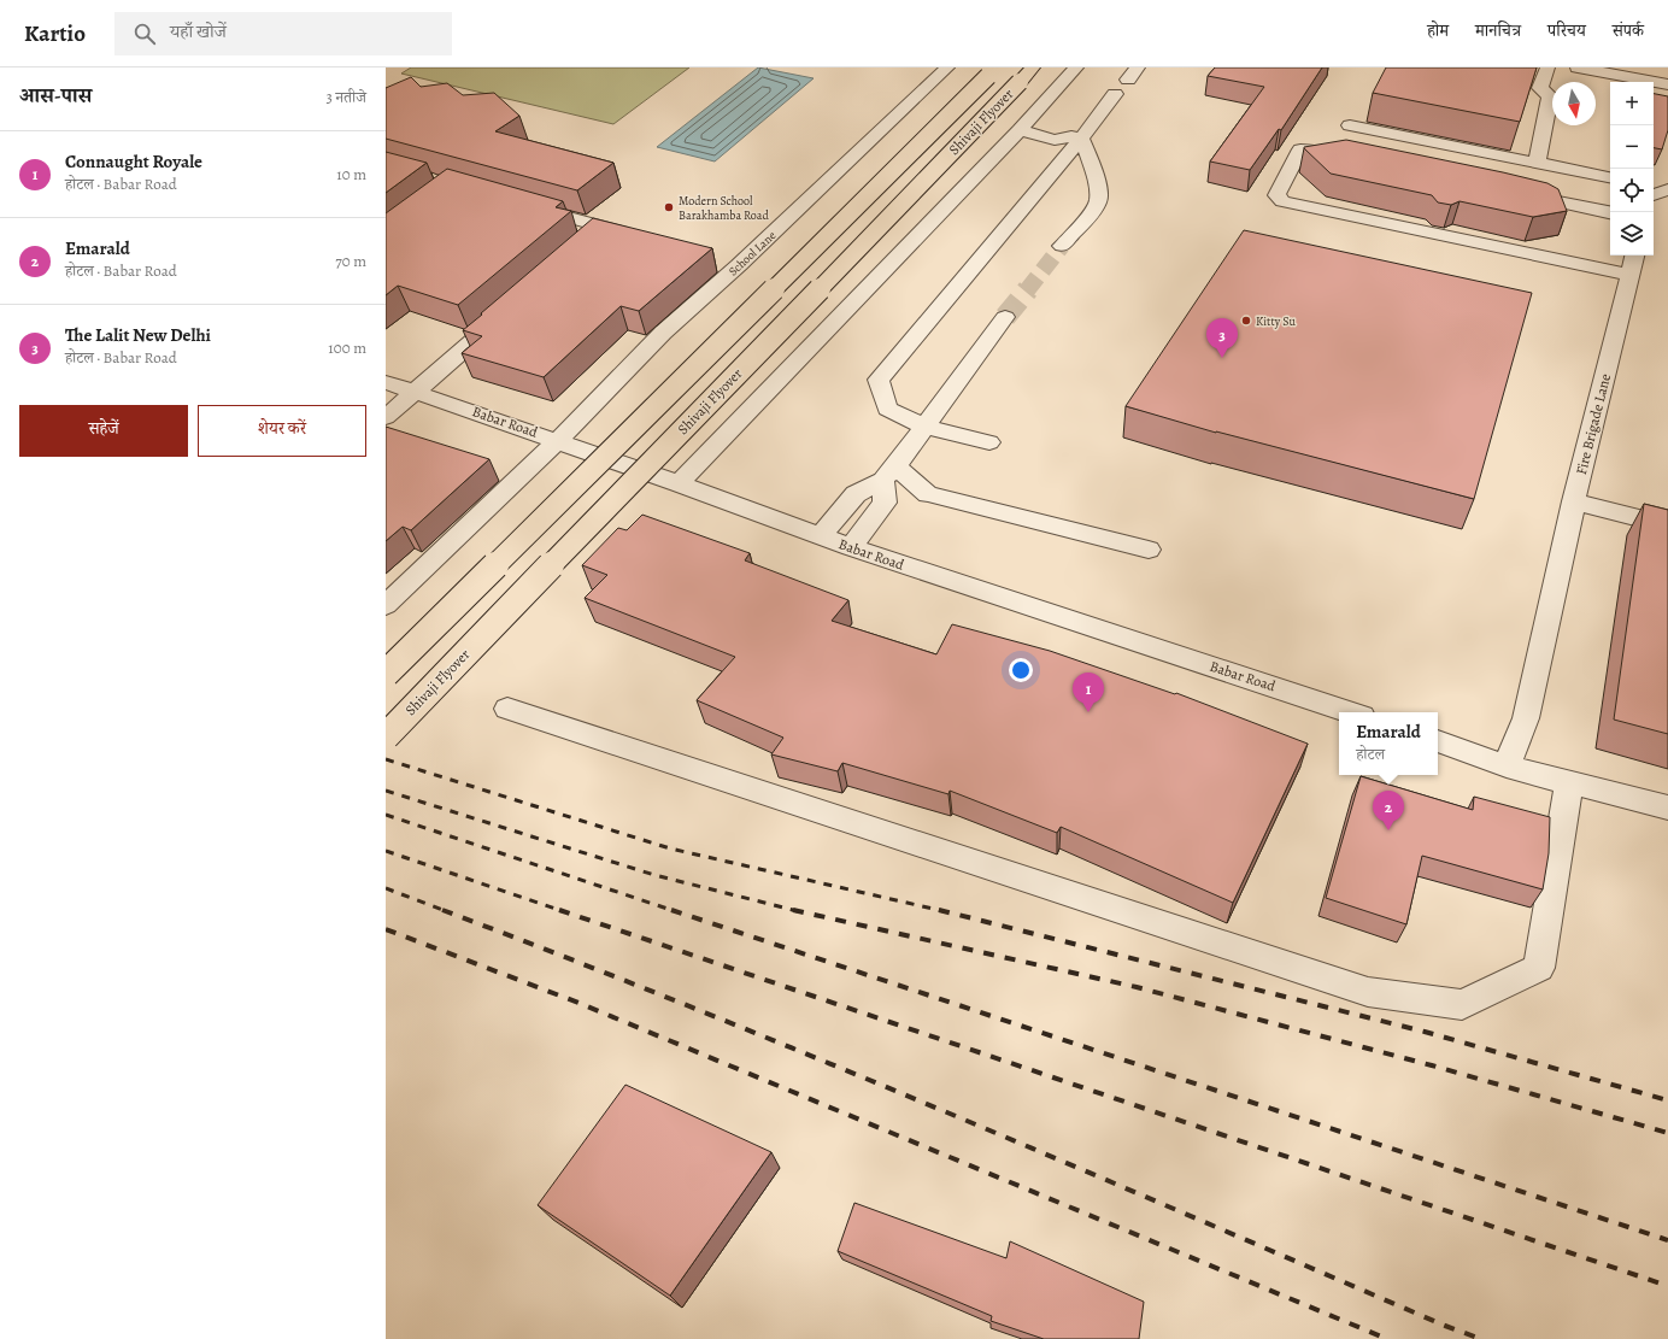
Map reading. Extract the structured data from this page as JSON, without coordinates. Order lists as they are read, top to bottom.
{
  "streets": {
    "main road": ["Shivaji Flyover"],
    "street": ["School Lane", "Babar Road", "Fire Brigade Lane"]
  },
  "crossings": [
    ["School Lane", "Babar Road"]
  ],
  "places": ["Modern School Barakhamba Road", "Kitty Su"],
  "north": "bottom",
  "page": {
    "header": "Kartio",
    "search": "यहाँ खोजें",
    "nav": [
      "होम",
      "मानचित्र",
      "परिचय",
      "संपर्क"
    ],
    "heading": ["आस-पास", "3 नतीजे"],
    "map_buttons": ["+", "−"],
    "list": [
      {
        "mark": "1",
        "name": "Connaught Royale",
        "note": "होटल · Babar Road",
        "value": "10 m"
      },
      {
        "mark": "2",
        "name": "Emarald",
        "note": "होटल · Babar Road",
        "value": "70 m"
      },
      {
        "mark": "3",
        "name": "The Lalit New Delhi",
        "note": "होटल · Babar Road",
        "value": "100 m"
      }
    ],
    "pins": ["3", "1", "2"],
    "buttons": ["सहेजें", "शेयर करें"],
    "popup": ["Emarald", "होटल"]
  }
}
